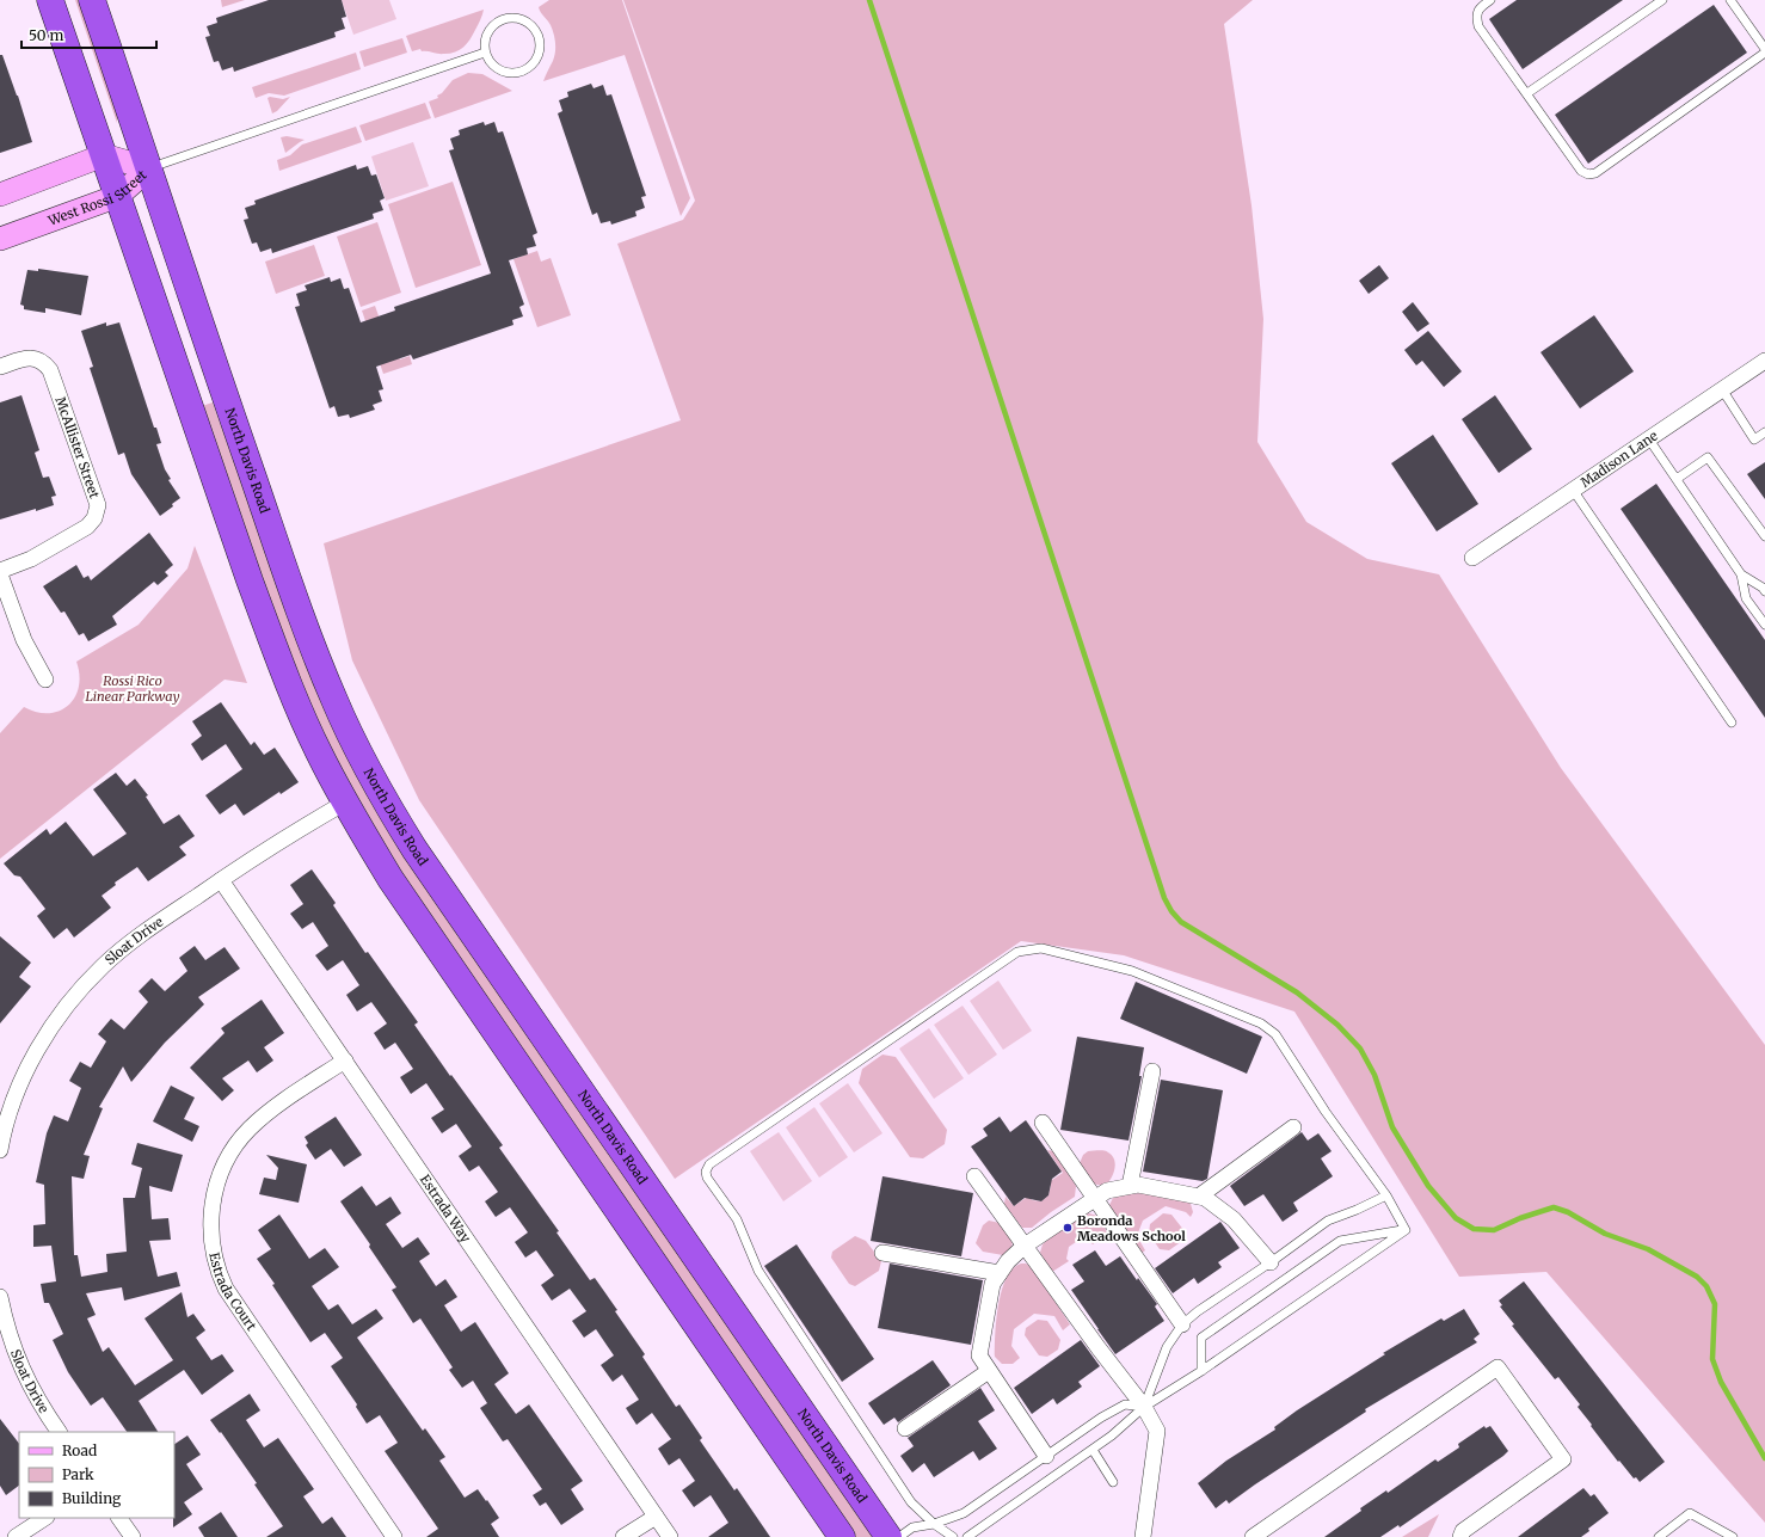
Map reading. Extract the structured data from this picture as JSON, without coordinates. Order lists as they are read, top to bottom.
{
  "streets": {
    "highway": ["North Davis Road"],
    "main road": ["West Rossi Street"],
    "street": [
      "McAllister Street",
      "Madison Lane",
      "Sloat Drive",
      "Estrada Way",
      "Estrada Court"
    ]
  },
  "crossings": [
    ["West Rossi Street", "North Davis Road"],
    ["Sloat Drive", "Estrada Way"],
    ["Estrada Way", "Estrada Court"]
  ],
  "parks": ["Rossi Rico Linear Parkway"],
  "places": ["Boronda Meadows School"],
  "legend": ["Road", "Park", "Building"],
  "scale_bar": "50 m"
}
